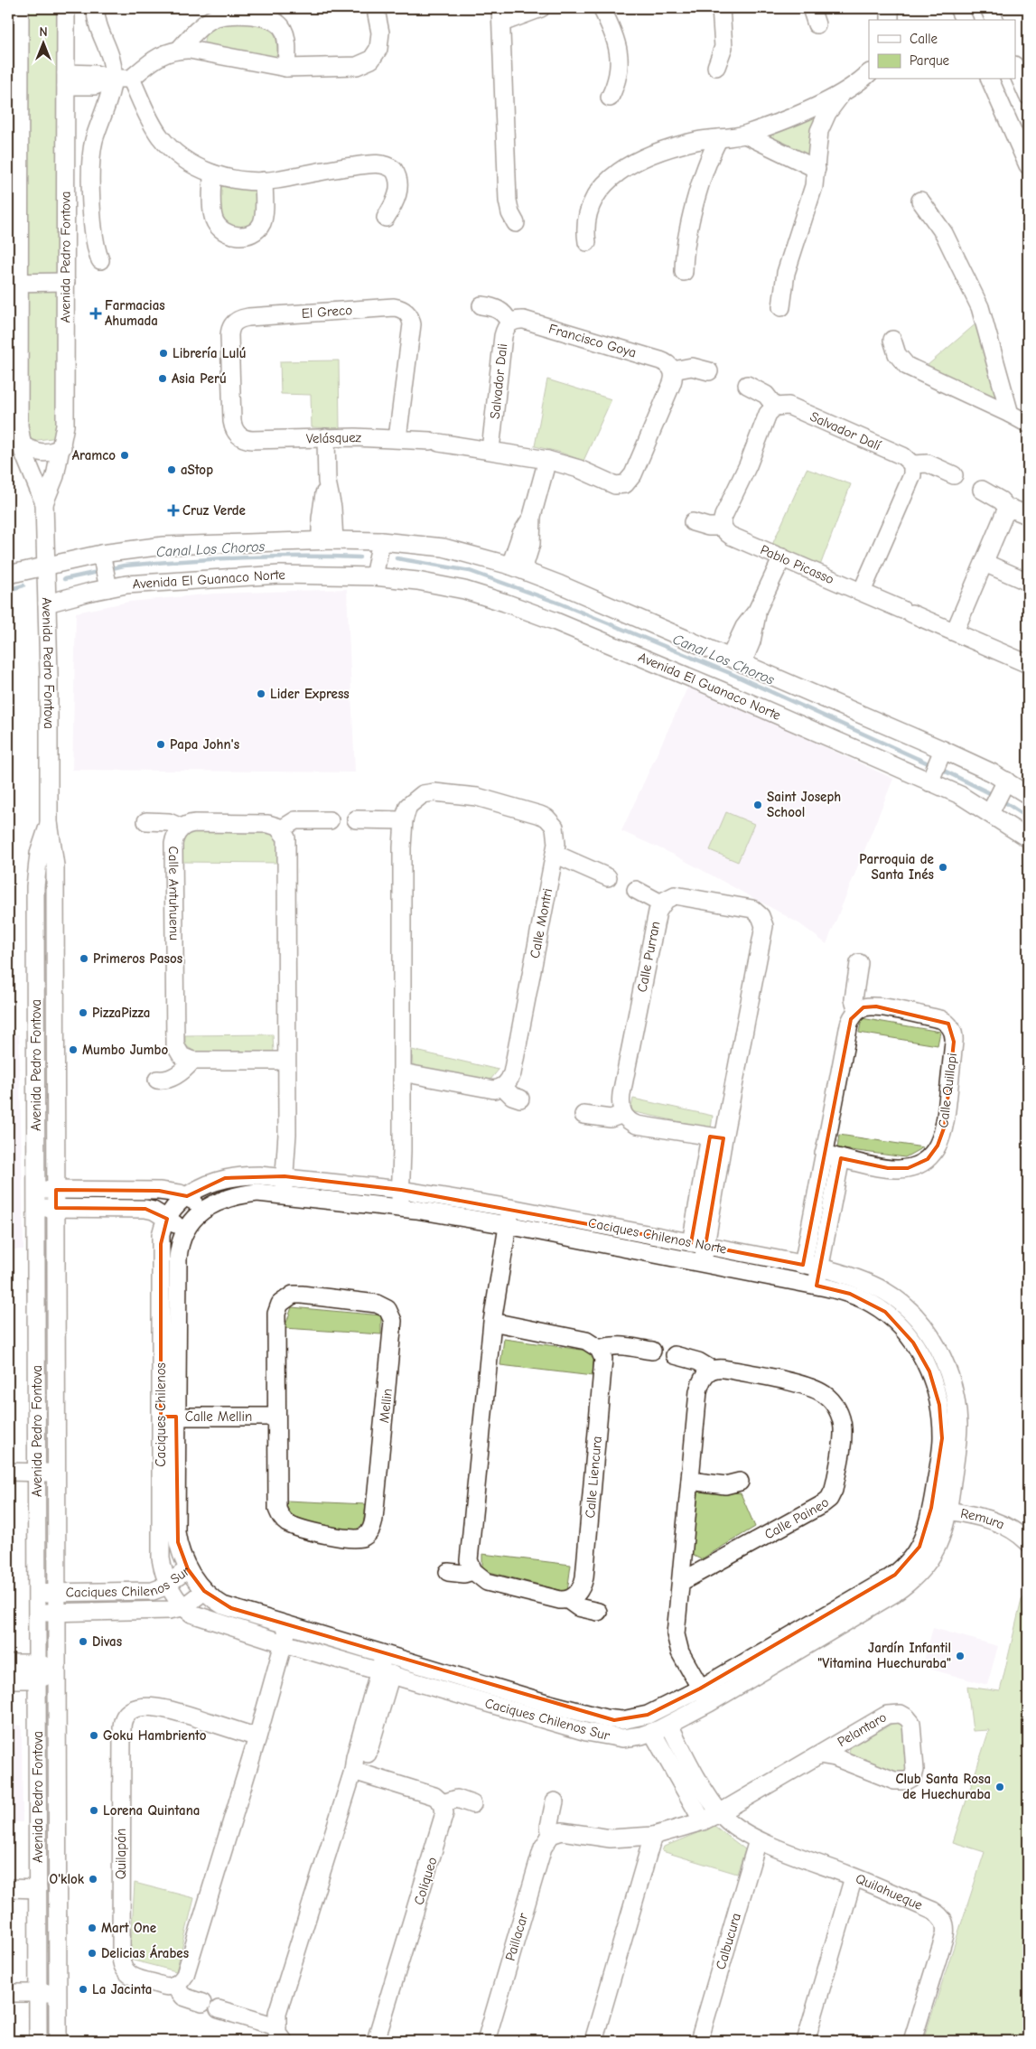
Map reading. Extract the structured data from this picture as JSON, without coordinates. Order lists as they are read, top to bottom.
{
  "streets": {
    "street": [
      "Avenida Pedro Fontova",
      "El Greco",
      "Francisco Goya",
      "Salvador Dali",
      "Salvador Dalí",
      "Velásquez",
      "Pablo Picasso",
      "Avenida El Guanaco Norte",
      "Calle Antuhuenu",
      "Calle Montri",
      "Calle Purran",
      "Calle Quillapi",
      "Caciques Chilenos Norte",
      "Mellin",
      "Caciques Chilenos",
      "Calle Mellin",
      "Calle Liencura",
      "Calle Paineo",
      "Remura",
      "Caciques Chilenos Sur",
      "Pelantaro",
      "Quilapán",
      "Coliqueo",
      "Quilahueque",
      "Paillacar",
      "Calbucura"
    ]
  },
  "crossings": [
    ["Avenida Pedro Fontova", "Avenida El Guanaco Norte"],
    ["Avenida Pedro Fontova", "Caciques Chilenos Sur"],
    ["El Greco", "Velásquez"],
    ["Francisco Goya", "Salvador Dali"],
    ["Francisco Goya", "Velásquez"],
    ["Salvador Dali", "Velásquez"],
    ["Calle Montri", "Caciques Chilenos Norte"],
    ["Calle Purran", "Caciques Chilenos Norte"],
    ["Caciques Chilenos Norte", "Caciques Chilenos"],
    ["Caciques Chilenos Norte", "Remura"],
    ["Caciques Chilenos Norte", "Caciques Chilenos Sur"],
    ["Mellin", "Calle Mellin"],
    ["Caciques Chilenos", "Calle Mellin"],
    ["Caciques Chilenos", "Caciques Chilenos Sur"],
    ["Remura", "Caciques Chilenos Sur"],
    ["Caciques Chilenos Sur", "Quilahueque"],
    ["Pelantaro", "Quilahueque"],
    ["Quilahueque", "Calbucura"]
  ],
  "water": ["Canal Los Choros"],
  "places": {
    "health": ["Farmacias Ahumada", "Cruz Verde"],
    "other": [
      "Librería Lulú",
      "Asia Perú",
      "Aramco",
      "aStop",
      "Lider Express",
      "Papa John's",
      "Saint Joseph School",
      "Parroquia de Santa Inés",
      "Primeros Pasos",
      "PizzaPizza",
      "Mumbo Jumbo",
      "Divas",
      "Jardín Infantil \"Vitamina Huechuraba\"",
      "Goku Hambriento",
      "Club Santa Rosa de Huechuraba",
      "Lorena Quintana",
      "O'klok",
      "Mart One",
      "Delicias Árabes",
      "La Jacinta"
    ]
  },
  "legend": ["Calle", "Parque"],
  "north": "top"
}
